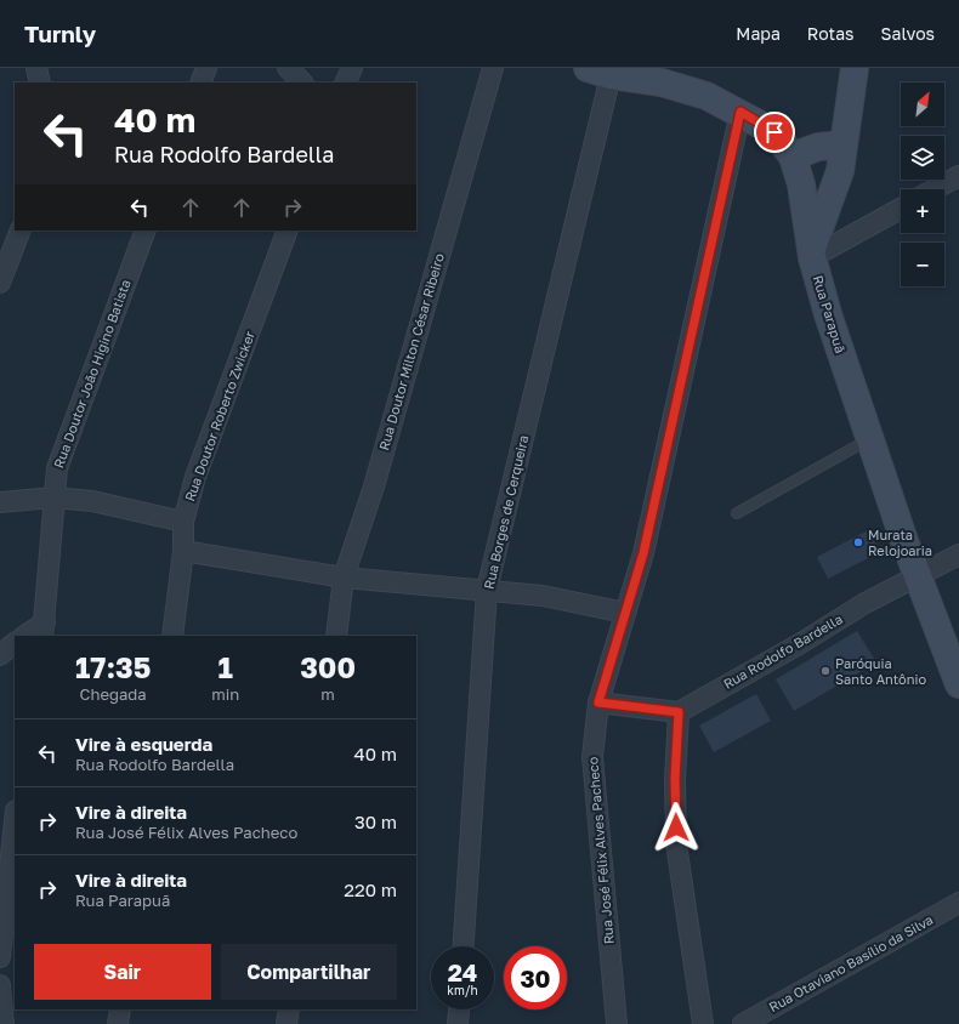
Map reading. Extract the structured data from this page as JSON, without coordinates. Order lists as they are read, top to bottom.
{
  "streets": {
    "street": [
      "Rua Parapuã",
      "Rua Doutor Milton César Ribeiro",
      "Rua Doutor João Higino Batista",
      "Rua Doutor Roberto Zwicker",
      "Rua Borges de Cerqueira",
      "Rua Rodolfo Bardella",
      "Rua José Félix Alves Pacheco",
      "Rua Otaviano Basílio da Silva"
    ]
  },
  "crossings": [
    ["Rua Parapuã", "Rua Borges de Cerqueira"],
    ["Rua Parapuã", "Rua Rodolfo Bardella"],
    ["Rua Parapuã", "Rua José Félix Alves Pacheco"]
  ],
  "places": ["Murata Relojoaria", "Paróquia Santo Antônio"],
  "north": "top right",
  "page": {
    "header": "Turnly",
    "nav": ["Mapa", "Rotas", "Salvos"],
    "map_buttons": ["+", "−"],
    "turn": ["40 m", "Rua Rodolfo Bardella"],
    "eta": [
      "17:35",
      "Chegada",
      "1",
      "min",
      "300",
      "m"
    ],
    "list": [
      {
        "name": "Vire à esquerda",
        "note": "Rua Rodolfo Bardella",
        "value": "40 m"
      },
      {
        "name": "Vire à direita",
        "note": "Rua José Félix Alves Pacheco",
        "value": "30 m"
      },
      {
        "name": "Vire à direita",
        "note": "Rua Parapuã",
        "value": "220 m"
      }
    ],
    "buttons": ["Sair", "Compartilhar"],
    "speed": "24 km/h",
    "limit": "30"
  }
}
